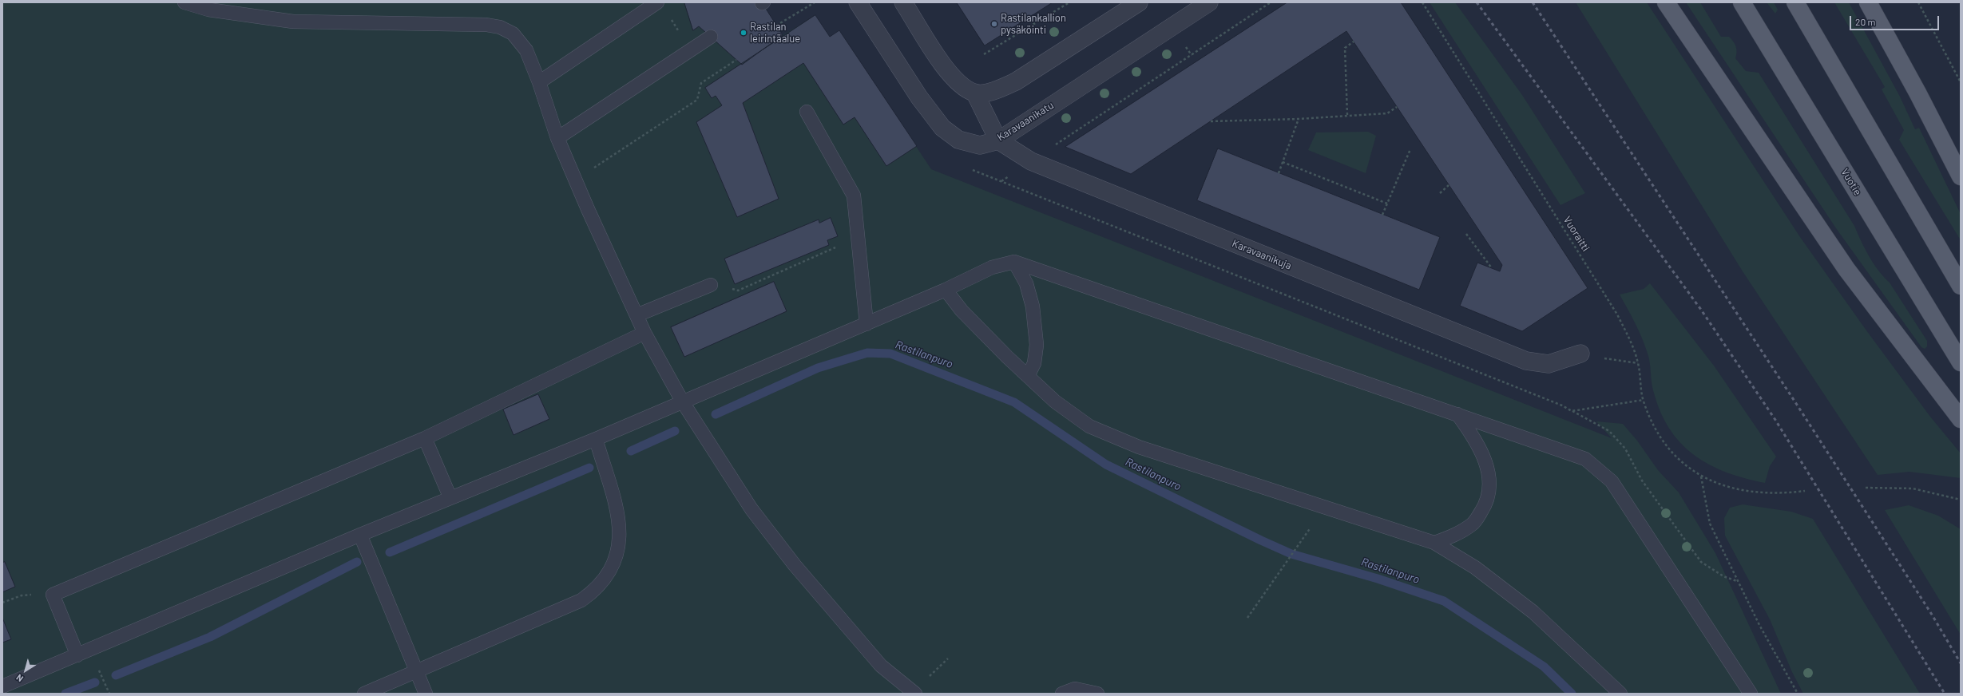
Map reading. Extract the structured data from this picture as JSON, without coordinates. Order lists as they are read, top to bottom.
{
  "streets": {
    "main road": ["Vuotie"],
    "street": ["Karavaanikatu", "Karavaanikuja"],
    "path": ["Vuoraitti"]
  },
  "crossings": [
    ["Karavaanikatu", "Karavaanikuja"]
  ],
  "water": ["Rastilanpuro"],
  "places": ["Rastilankallion pysäköinti", "Rastilan leirintäalue"],
  "scale_bar": "20 m",
  "north": "bottom left"
}
